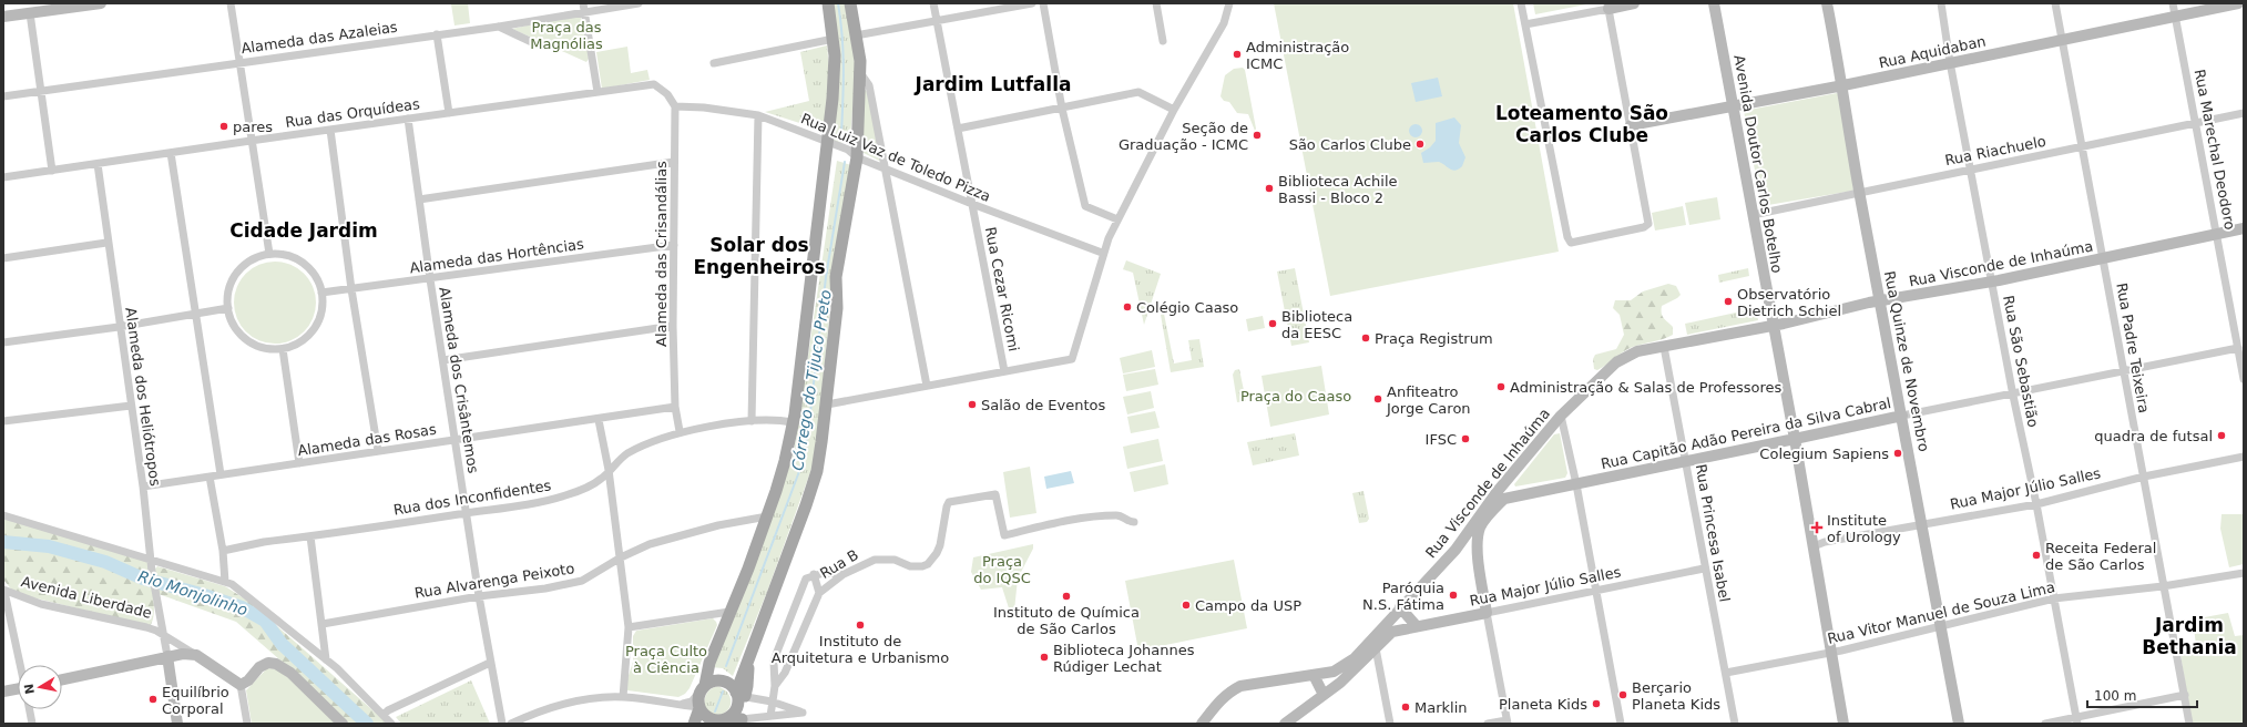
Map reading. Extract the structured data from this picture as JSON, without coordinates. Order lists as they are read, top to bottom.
{
  "streets": {
    "main road": [
      "Rua Aquidaban",
      "Avenida Doutor Carlos Botelho",
      "Rua Visconde de Inhaúma",
      "Rua Quinze de Novembro",
      "Rua Capitão Adão Pereira da Silva Cabral",
      "Rua Major Júlio Salles",
      "Avenida Liberdade"
    ],
    "street": [
      "Alameda das Azaleias",
      "Rua das Orquídeas",
      "Rua Marechal Deodoro",
      "Rua Riachuelo",
      "Rua Luiz Vaz de Toledo Pizza",
      "Alameda das Crisandálias",
      "Alameda das Hortências",
      "Rua Cezar Ricomi",
      "Rua Padre Teixeira",
      "Rua São Sebastião",
      "Alameda dos Crisântemos",
      "Alameda dos Heliótropos",
      "Alameda das Rosas",
      "Rua dos Inconfidentes",
      "Rua Princesa Isabel",
      "Rua B",
      "Rua Alvarenga Peixoto",
      "Rua Vitor Manuel de Souza Lima"
    ]
  },
  "crossings": [
    ["Rua Aquidaban", "Rua Marechal Deodoro"],
    ["Rua Aquidaban", "Avenida Doutor Carlos Botelho"],
    ["Rua Aquidaban", "Rua Padre Teixeira"],
    ["Rua Aquidaban", "Rua Quinze de Novembro"],
    ["Rua Aquidaban", "Rua São Sebastião"],
    ["Rua das Orquídeas", "Rua Luiz Vaz de Toledo Pizza"],
    ["Rua das Orquídeas", "Alameda das Crisandálias"],
    ["Rua das Orquídeas", "Alameda dos Crisântemos"],
    ["Rua das Orquídeas", "Alameda dos Heliótropos"],
    ["Rua Marechal Deodoro", "Rua Riachuelo"],
    ["Rua Marechal Deodoro", "Rua Visconde de Inhaúma"],
    ["Rua Marechal Deodoro", "Rua Capitão Adão Pereira da Silva Cabral"],
    ["Rua Riachuelo", "Avenida Doutor Carlos Botelho"],
    ["Rua Riachuelo", "Rua Padre Teixeira"],
    ["Rua Riachuelo", "Rua Quinze de Novembro"],
    ["Rua Riachuelo", "Rua São Sebastião"],
    ["Rua Luiz Vaz de Toledo Pizza", "Alameda das Crisandálias"],
    ["Rua Luiz Vaz de Toledo Pizza", "Rua Cezar Ricomi"],
    ["Avenida Doutor Carlos Botelho", "Rua Visconde de Inhaúma"],
    ["Avenida Doutor Carlos Botelho", "Rua Capitão Adão Pereira da Silva Cabral"],
    ["Avenida Doutor Carlos Botelho", "Rua Major Júlio Salles"],
    ["Avenida Doutor Carlos Botelho", "Rua Vitor Manuel de Souza Lima"],
    ["Alameda das Crisandálias", "Alameda das Hortências"],
    ["Alameda das Crisandálias", "Alameda das Rosas"],
    ["Alameda das Crisandálias", "Rua dos Inconfidentes"],
    ["Alameda das Hortências", "Alameda dos Crisântemos"],
    ["Rua Visconde de Inhaúma", "Rua Padre Teixeira"],
    ["Rua Visconde de Inhaúma", "Rua Quinze de Novembro"],
    ["Rua Visconde de Inhaúma", "Rua São Sebastião"],
    ["Rua Visconde de Inhaúma", "Rua Capitão Adão Pereira da Silva Cabral"],
    ["Rua Visconde de Inhaúma", "Rua Princesa Isabel"],
    ["Rua Padre Teixeira", "Rua Capitão Adão Pereira da Silva Cabral"],
    ["Rua Padre Teixeira", "Rua Major Júlio Salles"],
    ["Rua Padre Teixeira", "Rua Vitor Manuel de Souza Lima"],
    ["Rua Quinze de Novembro", "Rua Capitão Adão Pereira da Silva Cabral"],
    ["Rua Quinze de Novembro", "Rua Major Júlio Salles"],
    ["Rua Quinze de Novembro", "Rua Vitor Manuel de Souza Lima"],
    ["Rua São Sebastião", "Rua Capitão Adão Pereira da Silva Cabral"],
    ["Rua São Sebastião", "Rua Major Júlio Salles"],
    ["Rua São Sebastião", "Rua Vitor Manuel de Souza Lima"],
    ["Alameda dos Crisântemos", "Alameda das Rosas"],
    ["Alameda dos Crisântemos", "Rua dos Inconfidentes"],
    ["Alameda dos Crisântemos", "Rua Alvarenga Peixoto"],
    ["Alameda dos Heliótropos", "Alameda das Rosas"],
    ["Alameda dos Heliótropos", "Avenida Liberdade"],
    ["Rua Capitão Adão Pereira da Silva Cabral", "Rua Princesa Isabel"],
    ["Rua Major Júlio Salles", "Rua Princesa Isabel"],
    ["Rua Princesa Isabel", "Rua Vitor Manuel de Souza Lima"]
  ],
  "districts": [
    "Jardim Lutfalla",
    "Loteamento São Carlos Clube",
    "Cidade Jardim",
    "Solar dos Engenheiros",
    "Jardim Bethania"
  ],
  "water": ["Córrego do Tijuco Preto", "Rio Monjolinho"],
  "parks": [
    "Praça das Magnólias",
    "Praça do Caaso",
    "Praça do IQSC",
    "Praça Culto à Ciência"
  ],
  "places": {
    "other": [
      "Administração ICMC",
      "pares",
      "Seção de Graduação - ICMC",
      "São Carlos Clube",
      "Biblioteca Achile Bassi - Bloco 2",
      "Observatório Dietrich Schiel",
      "Colégio Caaso",
      "Biblioteca da EESC",
      "Praça Registrum",
      "Administração & Salas de Professores",
      "Anfiteatro Jorge Caron",
      "Salão de Eventos",
      "quadra de futsal",
      "IFSC",
      "Colegium Sapiens",
      "Receita Federal de São Carlos",
      "Paróquia N.S. Fátima",
      "Instituto de Química de São Carlos",
      "Campo da USP",
      "Instituto de Arquitetura e Urbanismo",
      "Biblioteca Johannes Rúdiger Lechat",
      "Berçario Planeta Kids",
      "Equilíbrio Corporal",
      "Planeta Kids",
      "Marklin"
    ],
    "health": ["Institute of Urology"]
  },
  "scale_bar": "100 m",
  "north": "left"
}
